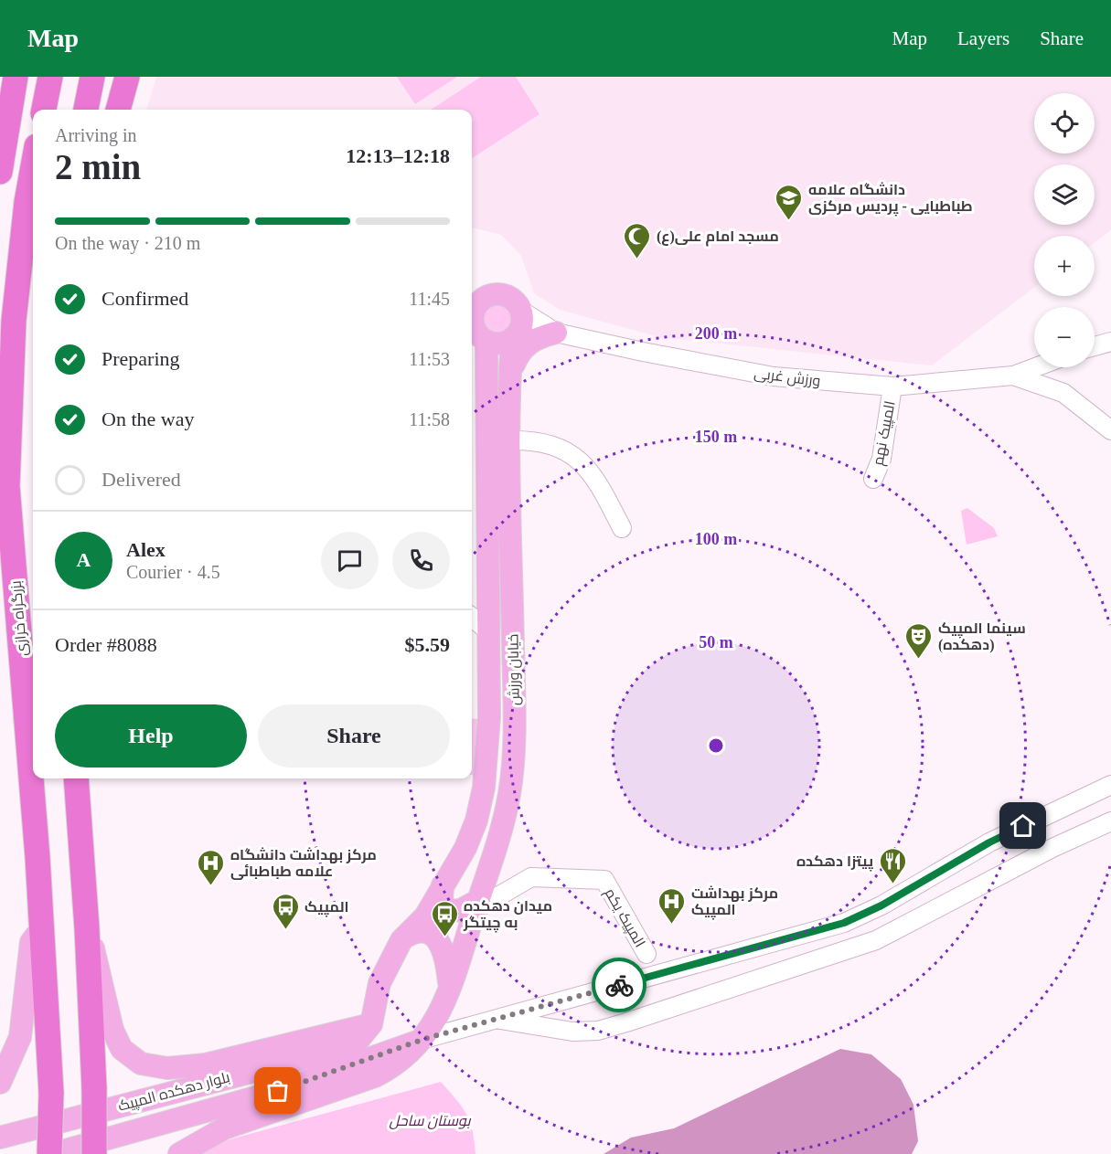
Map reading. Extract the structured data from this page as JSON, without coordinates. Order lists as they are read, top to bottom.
{
  "streets": {
    "highway": ["بزرگراه خرازی"],
    "main road": ["خیابان ورزش", "بلوار دهکده المپیک"],
    "street": ["ورزش غربی", "المپیک نهم", "المپیک یکم"]
  },
  "crossings": [
    ["ورزش غربی", "المپیک نهم"],
    ["ورزش غربی", "خیابان ورزش"],
    ["بزرگراه خرازی", "بلوار دهکده المپیک"],
    ["خیابان ورزش", "المپیک یکم"],
    ["خیابان ورزش", "بلوار دهکده المپیک"]
  ],
  "parks": ["بوستان ساحل"],
  "places": {
    "school or university": ["دانشگاه علامه طباطبایی - پردیس مرکزی"],
    "mosque": ["مسجد امام علی(ع)"],
    "theatre": ["سینما المپیک (دهکده)"],
    "restaurant": ["پیتزا دهکده"],
    "hospital": ["مرکز بهداشت دانشگاه علامه طباطبائی", "مرکز بهداشت المپیک"],
    "bus stop": ["المپیک", "میدان دهکده به چیتگر"]
  },
  "page": {
    "header": "Map",
    "nav": ["Map", "Layers", "Share"],
    "map_buttons": ["+", "−"],
    "heading": ["2 min", "Arriving in", "12:13–12:18"],
    "panel": [
      "Alex",
      "Courier · 4.5",
      "Order #8088",
      "$5.59"
    ],
    "bar": "On the way · 210 m",
    "list": [
      ["Confirmed", "11:45"],
      ["Preparing", "11:53"],
      ["On the way", "11:58"],
      "Delivered"
    ],
    "round": "A",
    "buttons": ["Help", "Share"]
  },
  "rings": [
    "200 m",
    "150 m",
    "100 m",
    "50 m"
  ]
}
